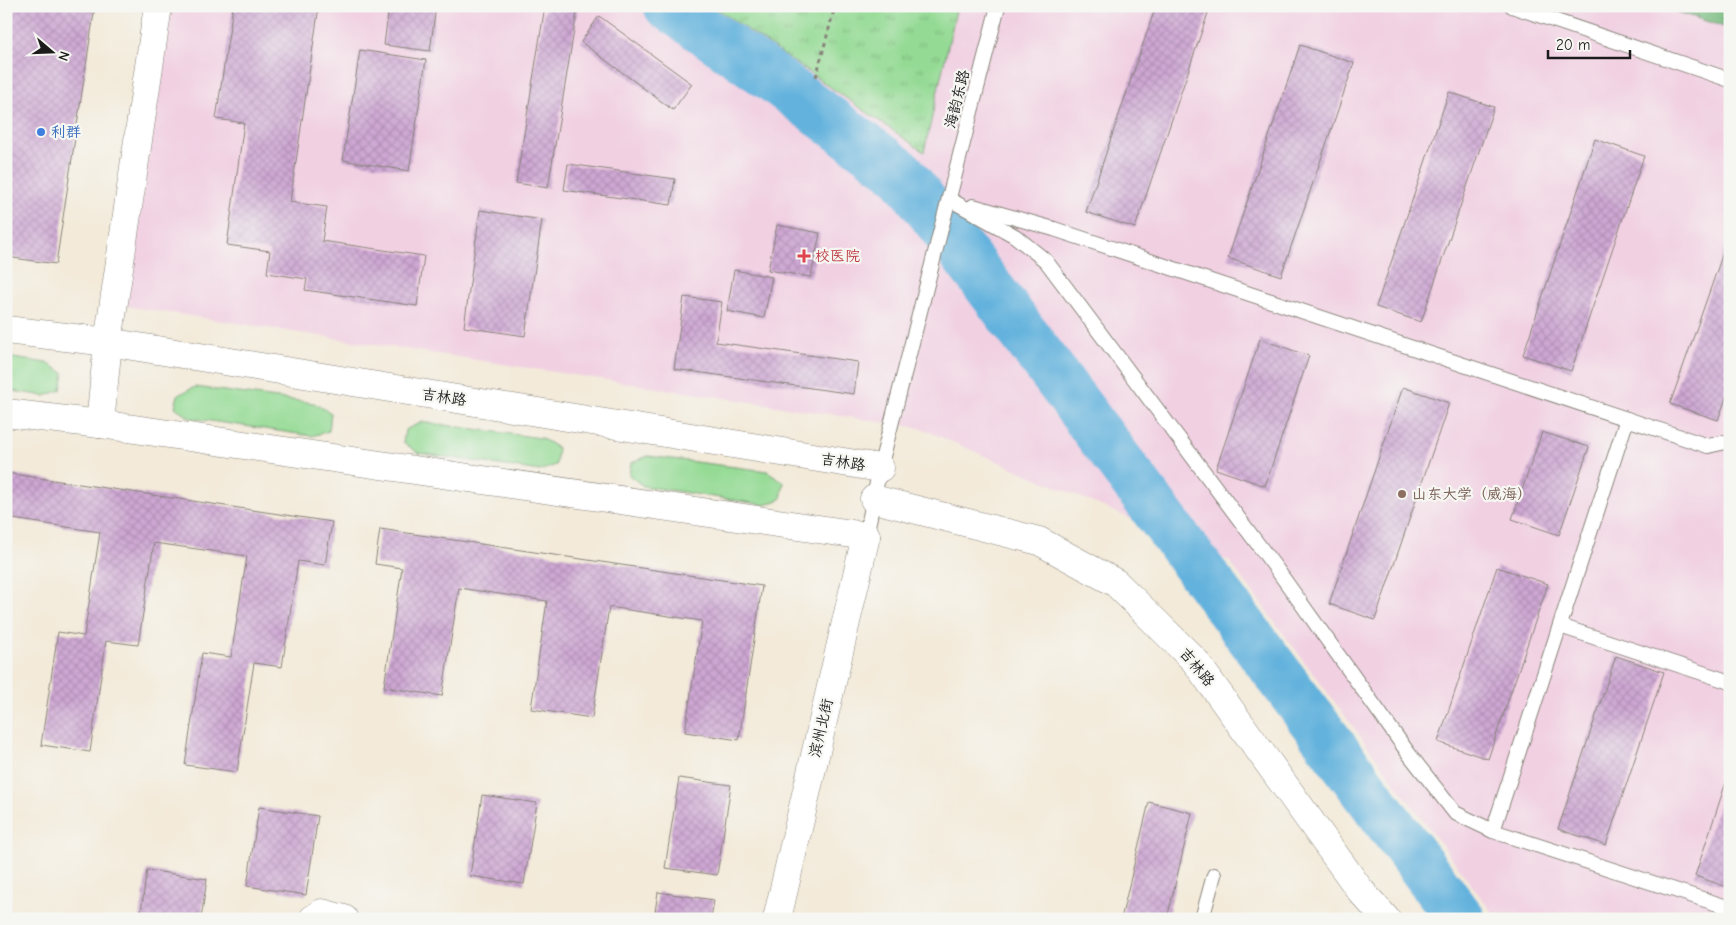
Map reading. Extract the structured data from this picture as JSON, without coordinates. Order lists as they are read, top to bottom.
{
  "streets": {
    "main road": ["吉林路", "滨州北街"],
    "lane": ["海韵东路"]
  },
  "crossings": [
    ["海韵东路", "吉林路"],
    ["海韵东路", "滨州北街"]
  ],
  "places": {
    "other": ["利群", "山东大学（威海）"],
    "health": ["校医院"]
  },
  "scale_bar": "20 m",
  "north": "right"
}
